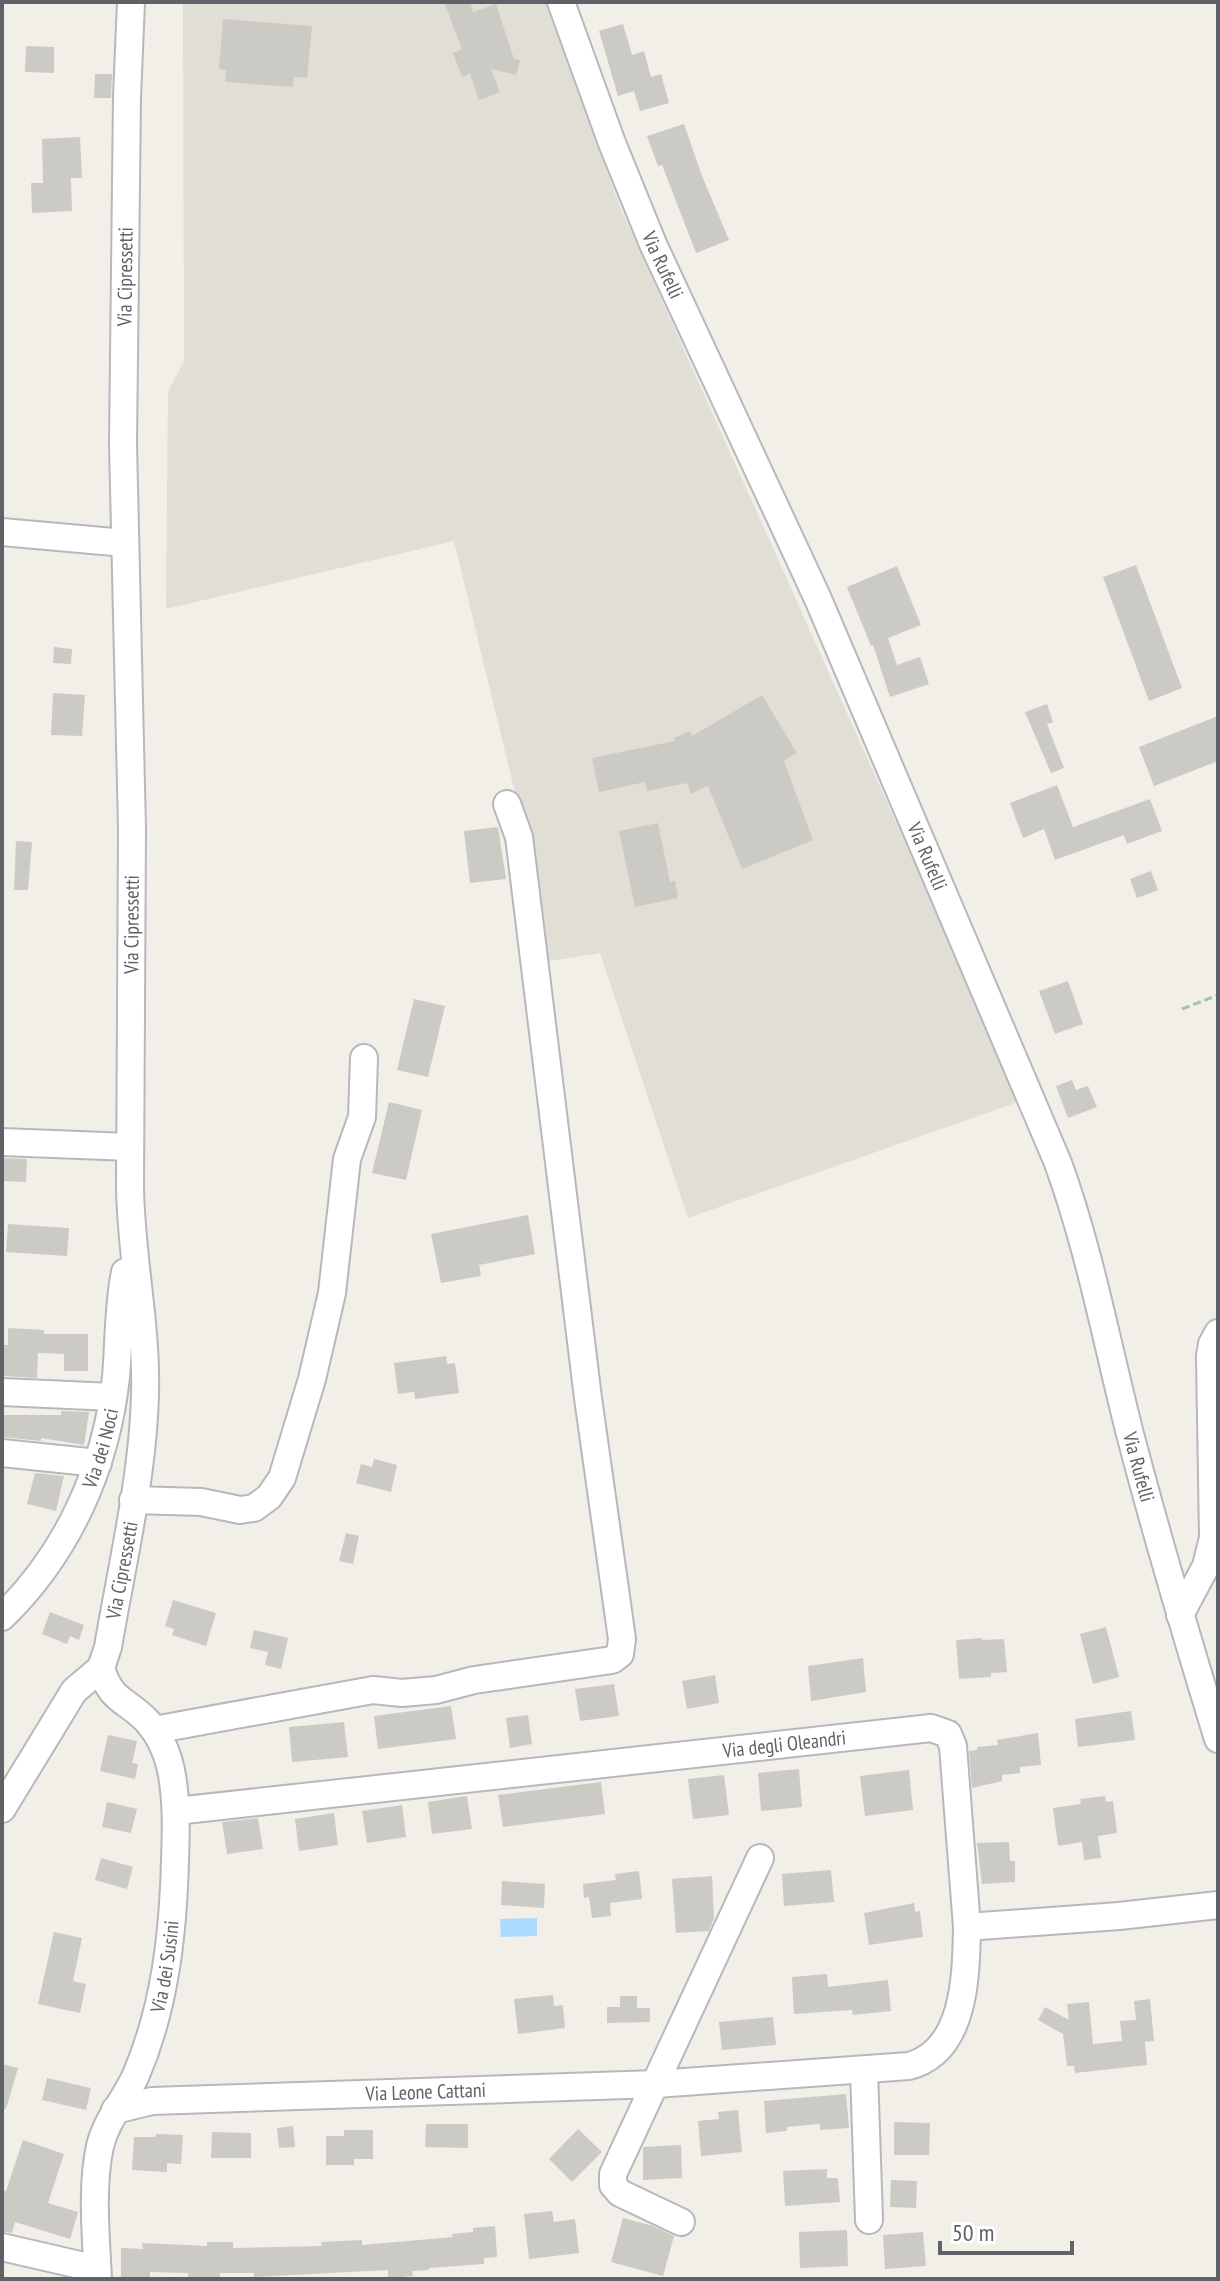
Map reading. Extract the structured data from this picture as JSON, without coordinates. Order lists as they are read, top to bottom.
{
  "streets": {
    "street": [
      "Via Rufelli",
      "Via Cipressetti",
      "Via dei Noci",
      "Via degli Oleandri",
      "Via dei Susini",
      "Via Leone Cattani"
    ]
  },
  "crossings": [
    ["Via Cipressetti", "Via dei Noci"],
    ["Via Cipressetti", "Via dei Susini"],
    ["Via degli Oleandri", "Via dei Susini"],
    ["Via degli Oleandri", "Via Leone Cattani"],
    ["Via dei Susini", "Via Leone Cattani"]
  ],
  "scale_bar": "50 m"
}
